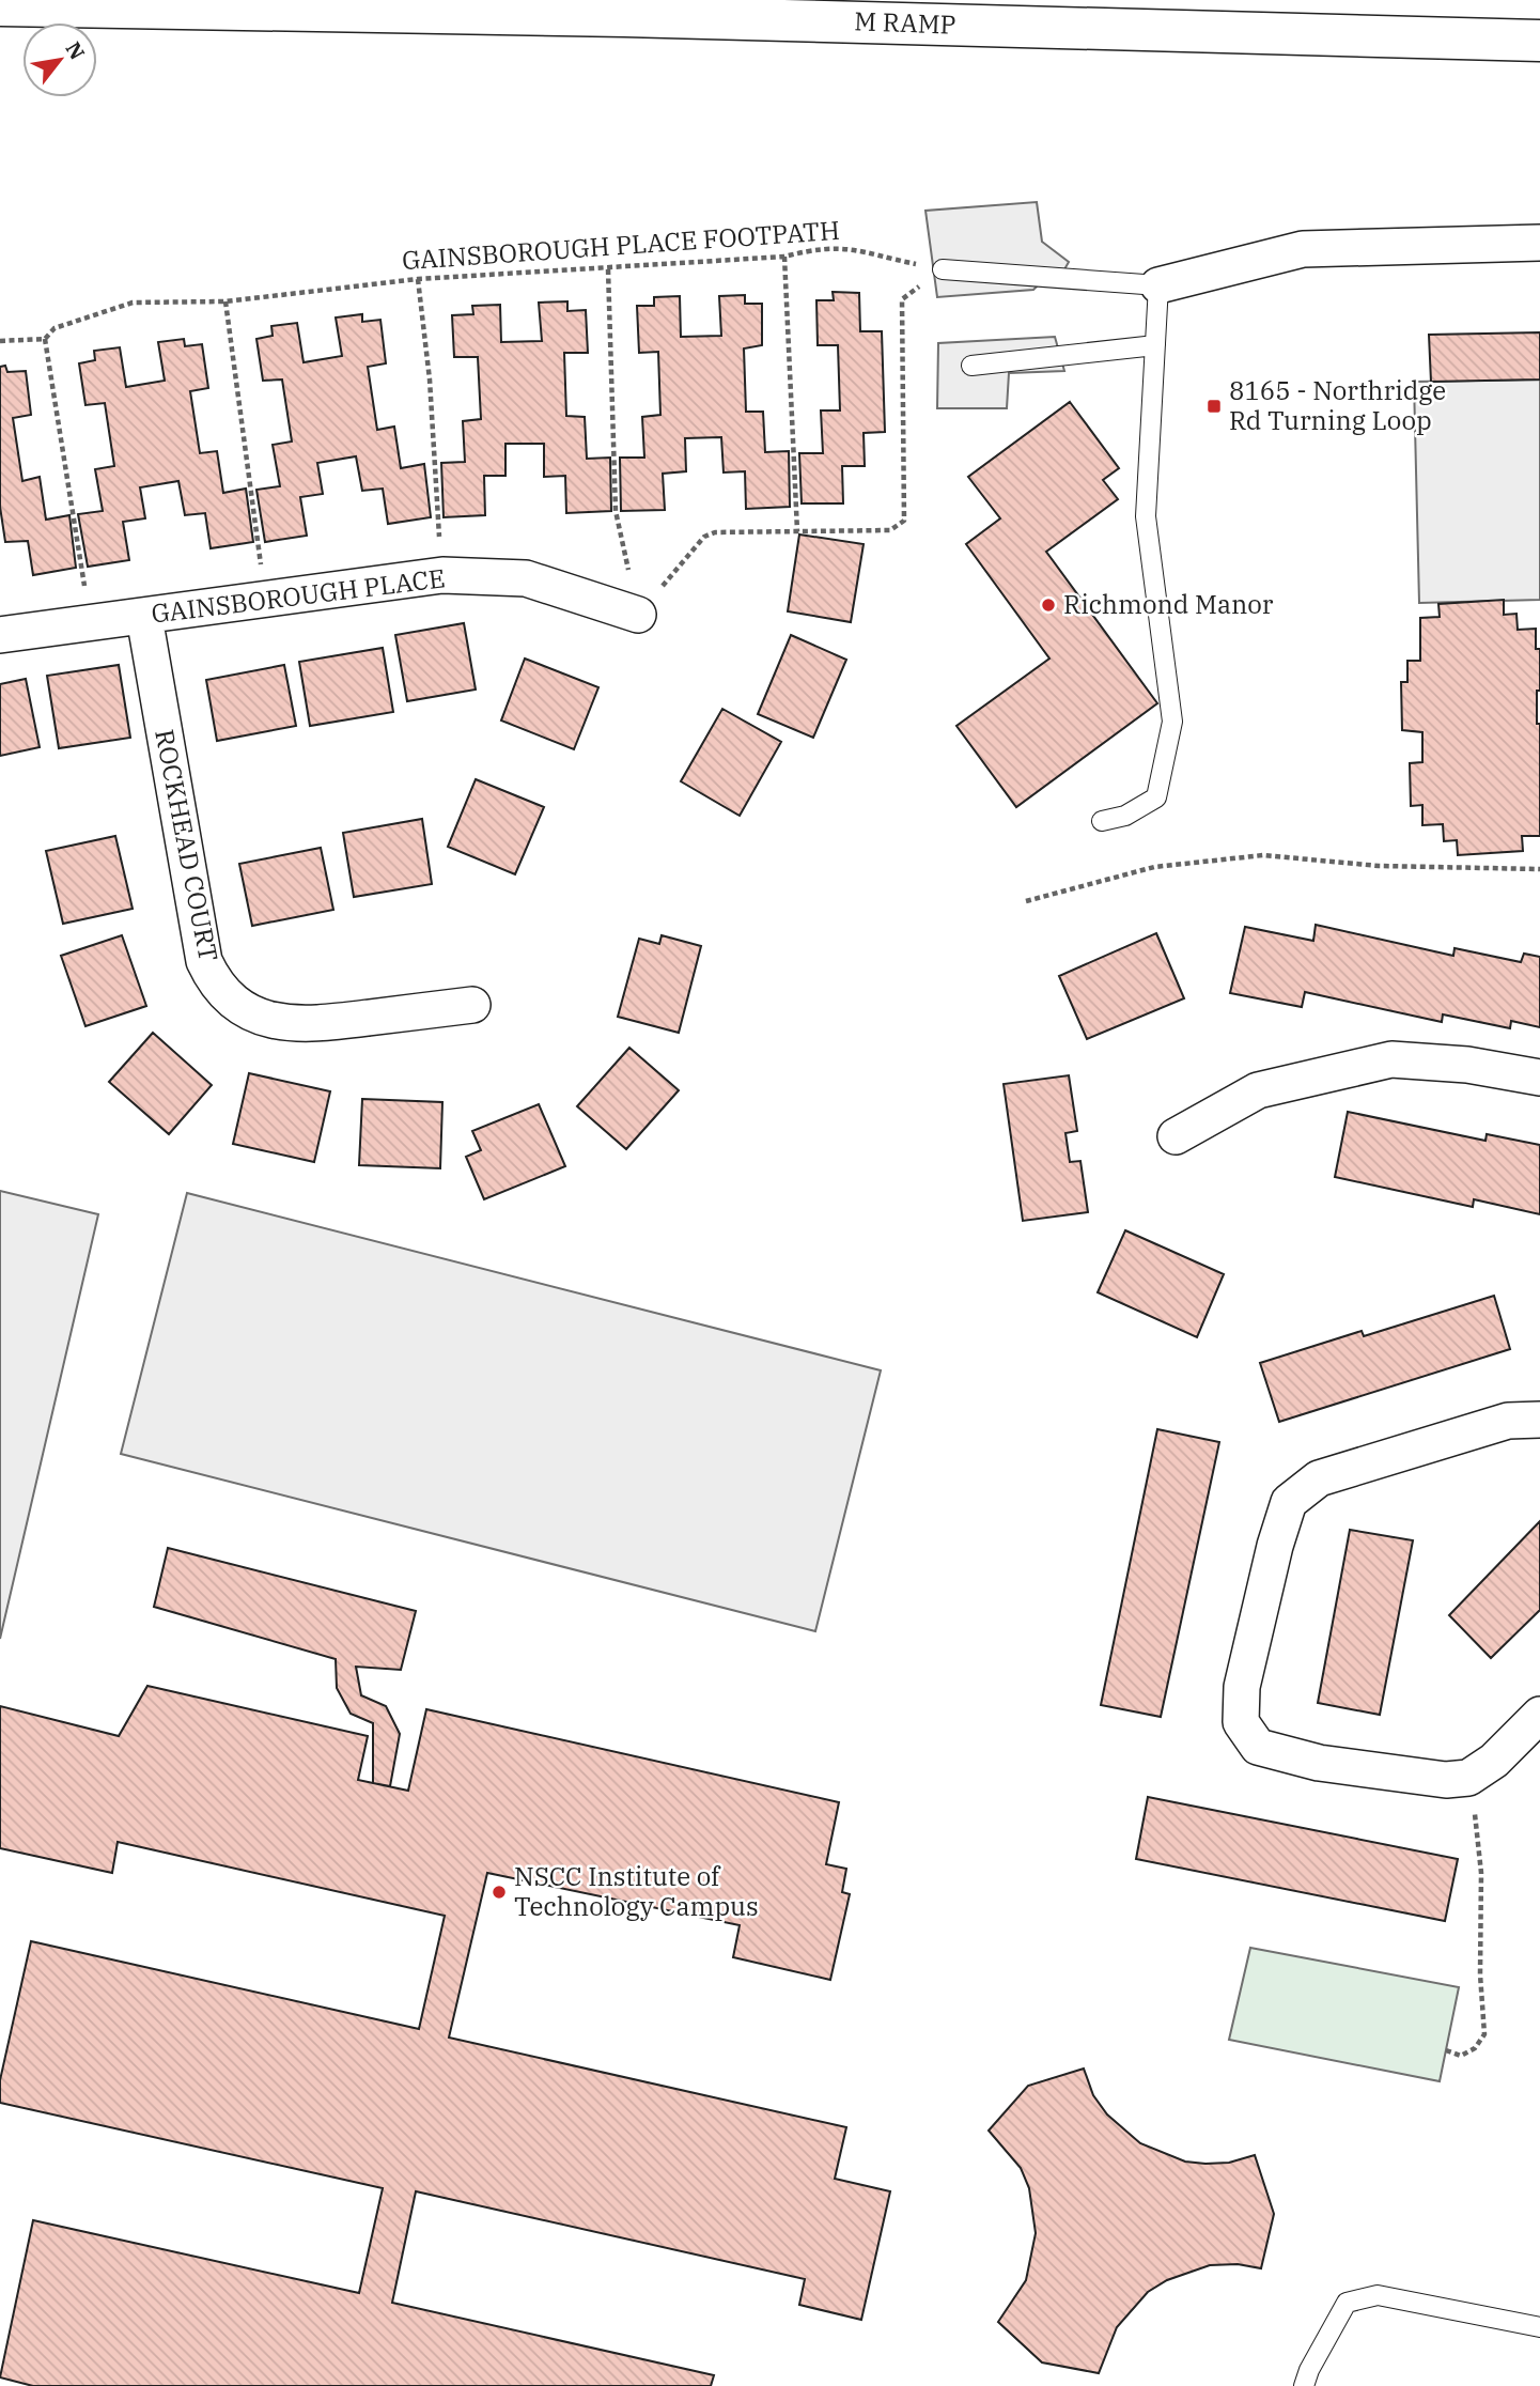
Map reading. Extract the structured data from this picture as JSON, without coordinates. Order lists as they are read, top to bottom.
{
  "streets": {
    "highway": ["M RAMP"],
    "street": ["GAINSBOROUGH PLACE", "ROCKHEAD COURT"],
    "path": ["GAINSBOROUGH PLACE FOOTPATH"]
  },
  "crossings": [
    ["GAINSBOROUGH PLACE", "ROCKHEAD COURT"]
  ],
  "places": {
    "transit": ["8165 - Northridge Rd Turning Loop"],
    "other": ["Richmond Manor", "NSCC Institute of Technology Campus"]
  },
  "north": "top right"
}
